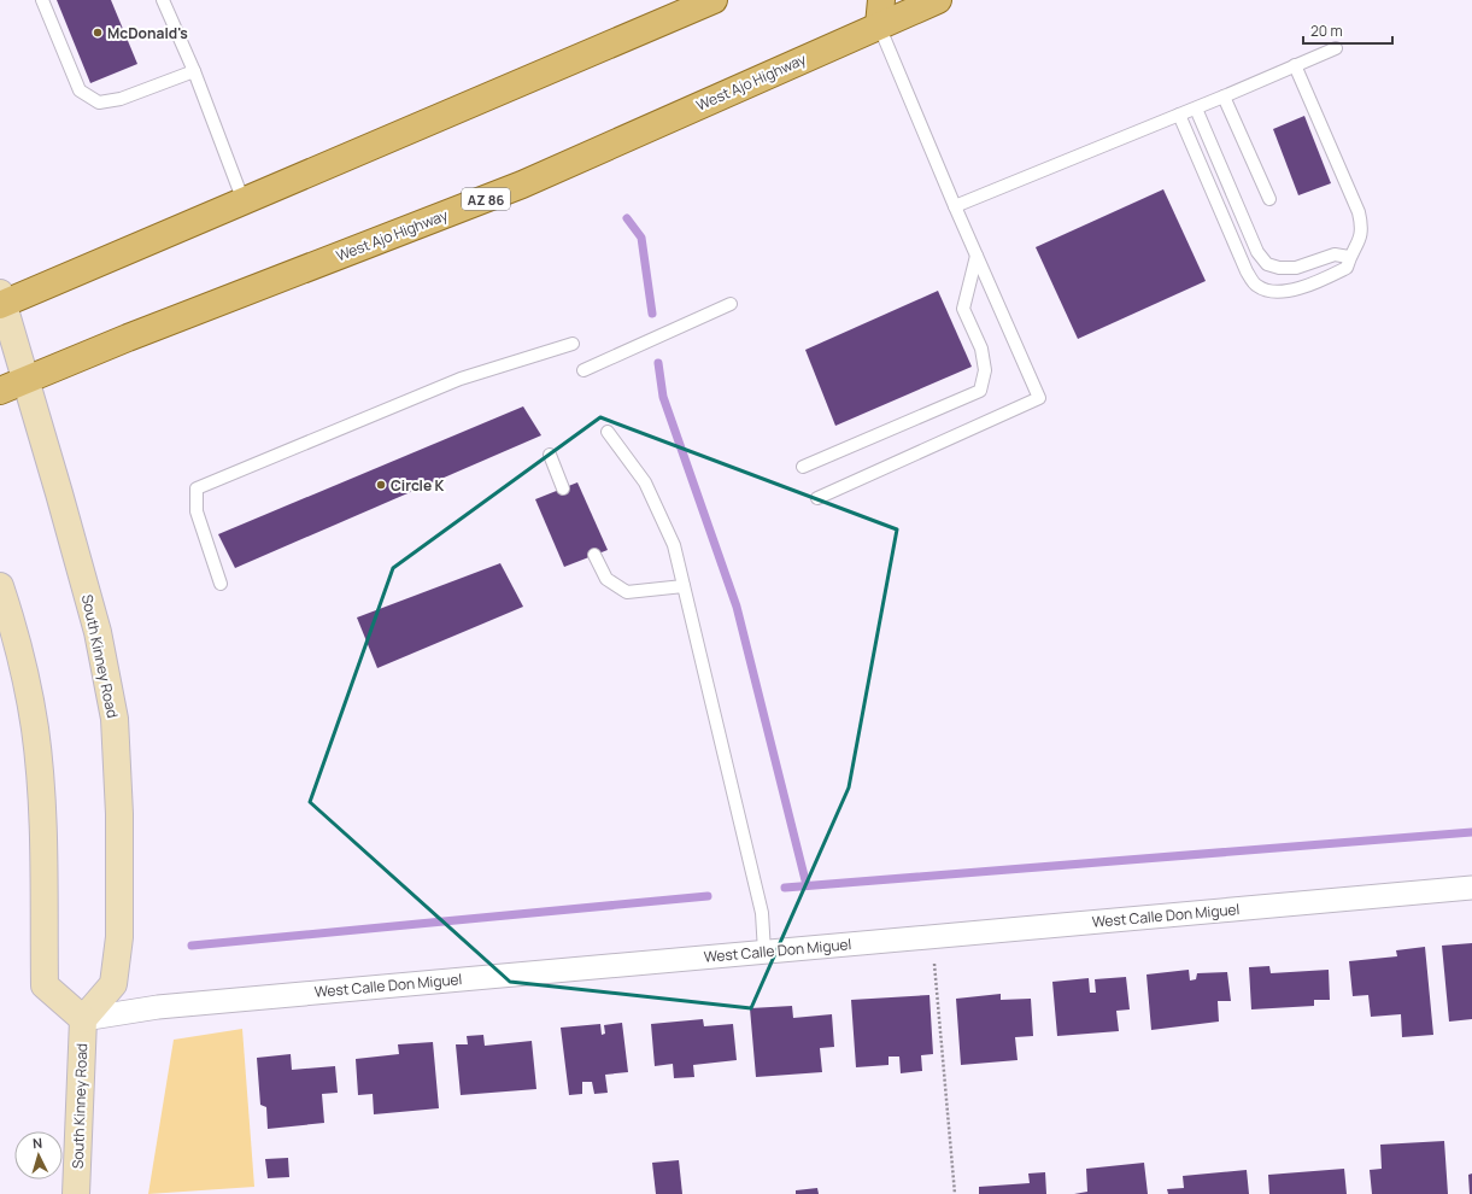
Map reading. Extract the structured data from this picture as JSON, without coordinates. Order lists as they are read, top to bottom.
{
  "streets": {
    "main road": ["West Ajo Highway", "AZ 86", "South Kinney Road"],
    "street": ["West Calle Don Miguel"]
  },
  "crossings": [
    ["West Ajo Highway", "South Kinney Road"],
    ["South Kinney Road", "West Calle Don Miguel"]
  ],
  "places": ["McDonald's", "Circle K"],
  "scale_bar": "20 m",
  "north": "top"
}
